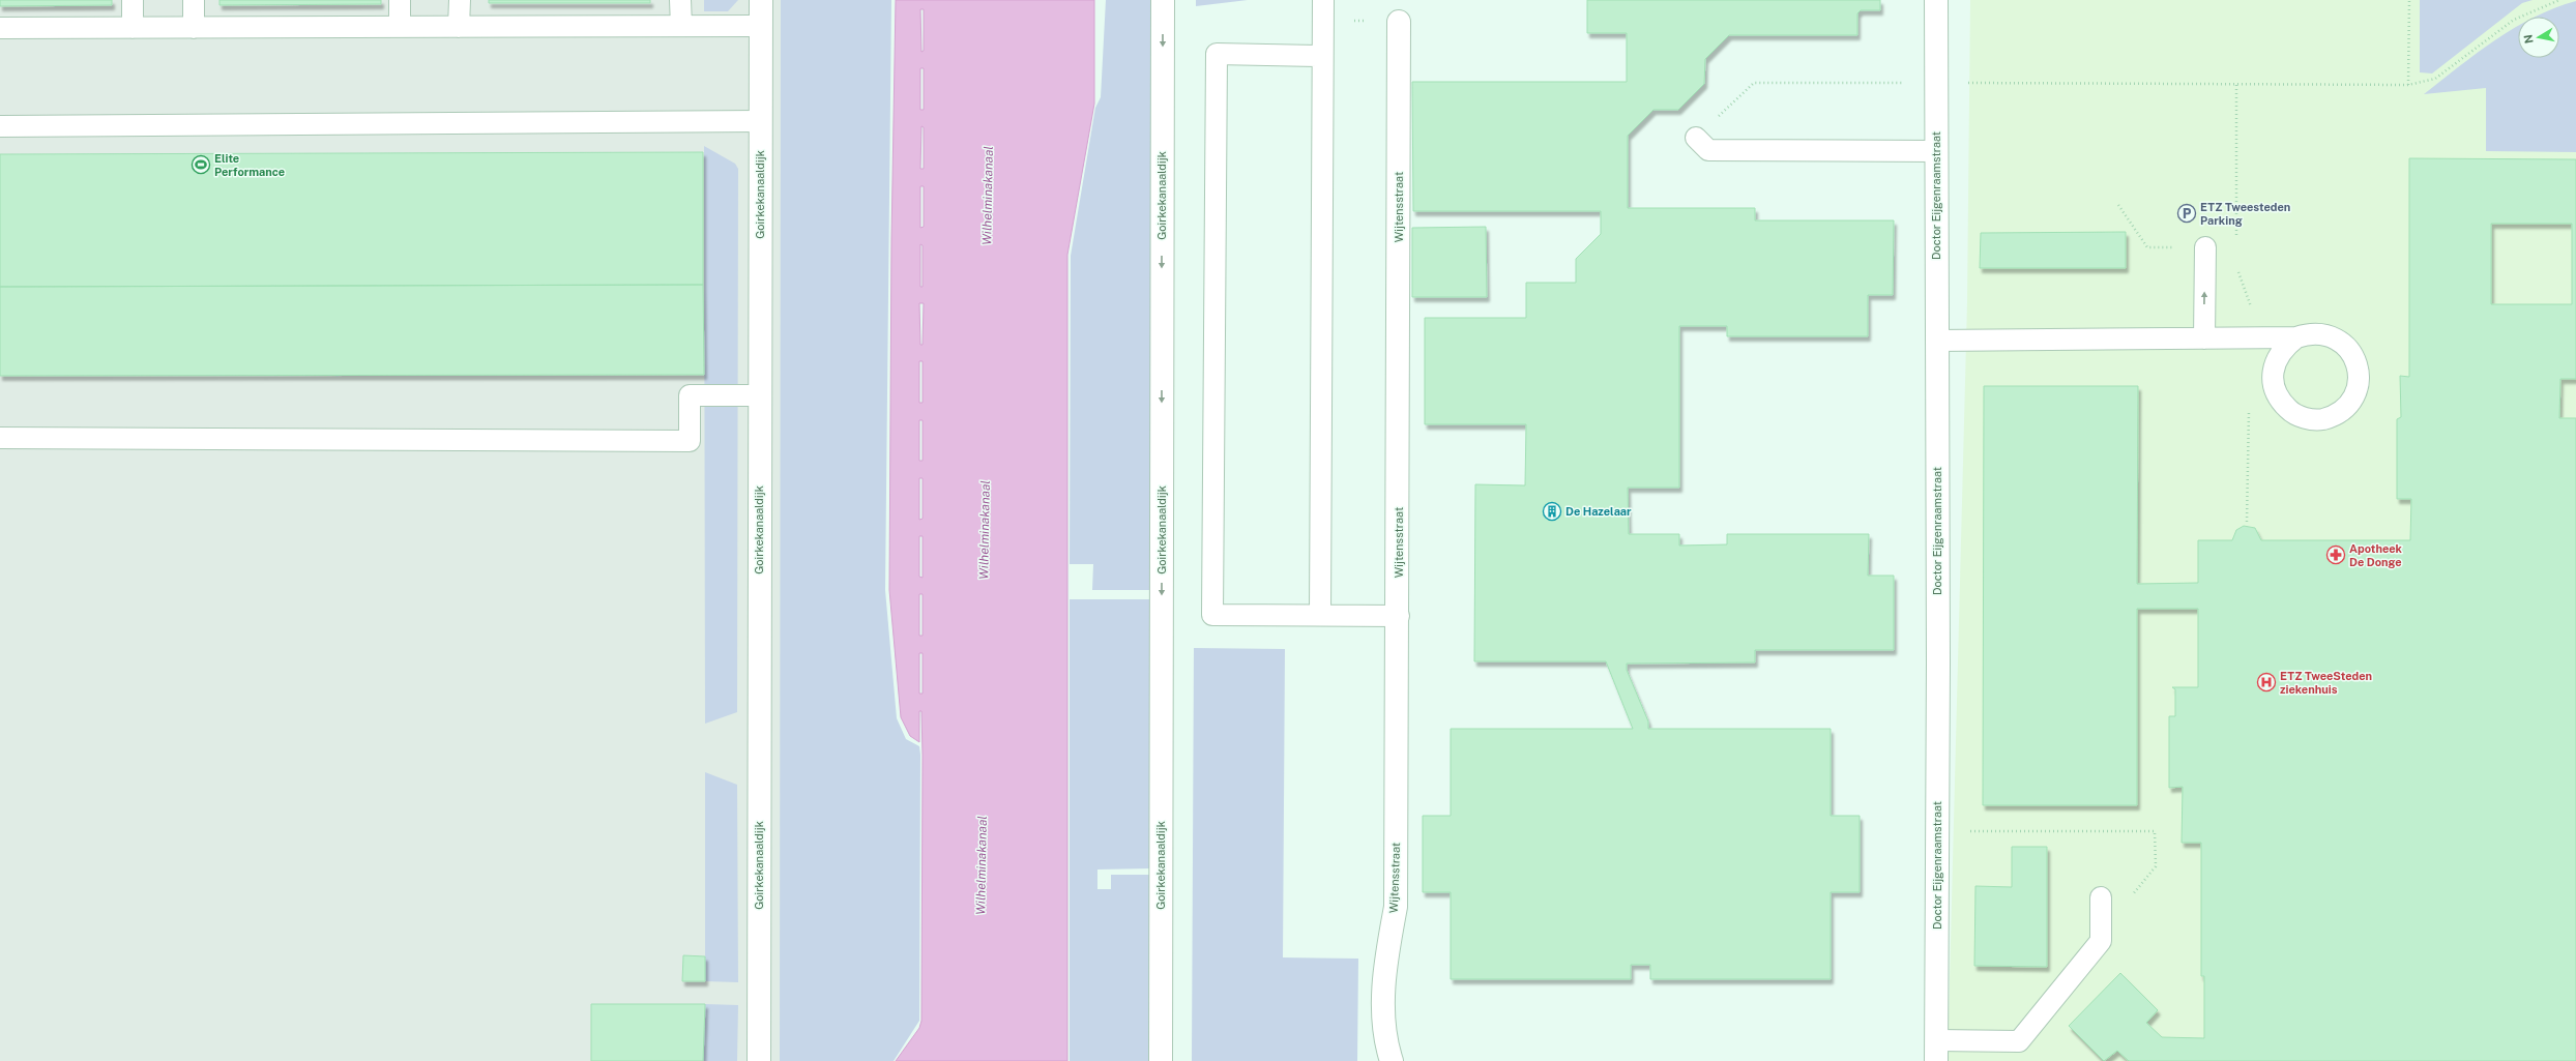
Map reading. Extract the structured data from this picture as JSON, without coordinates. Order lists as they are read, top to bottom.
{
  "streets": {
    "street": ["Goirkekanaaldijk", "Doctor Eijgenraamstraat", "Wijtensstraat"]
  },
  "one_way": ["Goirkekanaaldijk"],
  "water": ["Wilhelminakanaal"],
  "places": {
    "sports": ["Elite Performance"],
    "parking": ["ETZ Tweesteden Parking"],
    "building": ["De Hazelaar"],
    "pharmacy": ["Apotheek De Donge"],
    "hospital": ["ETZ TweeSteden ziekenhuis"]
  },
  "north": "left"
}
